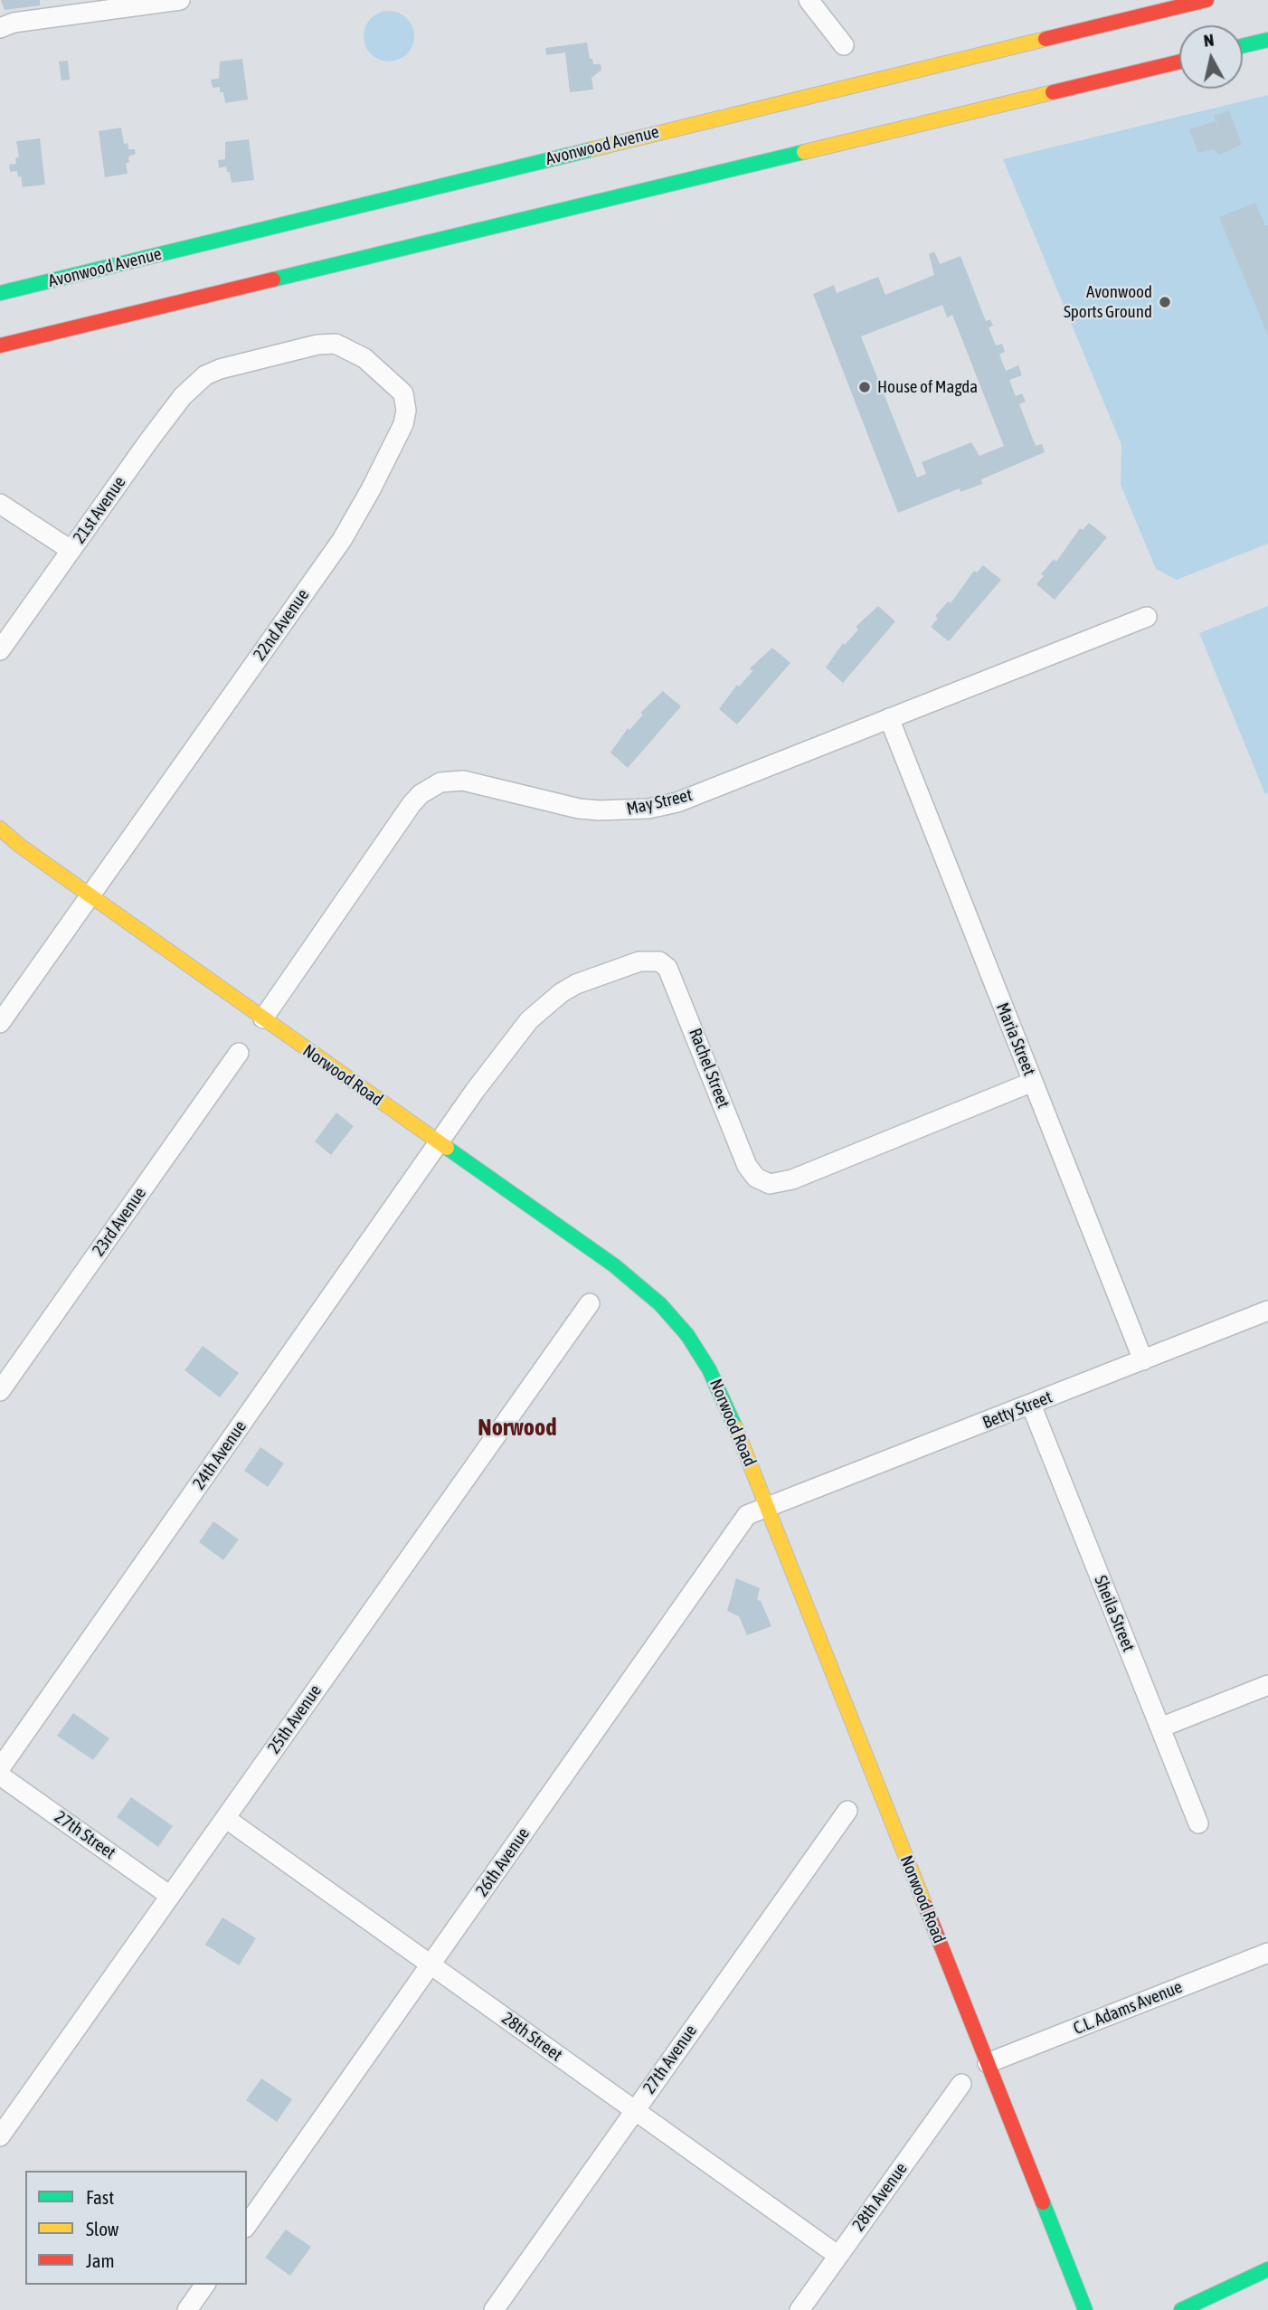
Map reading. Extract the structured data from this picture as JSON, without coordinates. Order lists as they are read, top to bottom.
{
  "streets": {
    "main road": ["Avonwood Avenue", "Norwood Road"],
    "street": [
      "21st Avenue",
      "22nd Avenue",
      "May Street",
      "Maria Street",
      "Rachel Street",
      "23rd Avenue",
      "Betty Street",
      "24th Avenue",
      "Sheila Street",
      "25th Avenue",
      "27th Street",
      "26th Avenue",
      "C.L. Adams Avenue",
      "28th Street",
      "27th Avenue",
      "28th Avenue"
    ]
  },
  "crossings": [
    ["21st Avenue", "22nd Avenue"],
    ["22nd Avenue", "Norwood Road"],
    ["May Street", "Maria Street"],
    ["May Street", "Norwood Road"],
    ["Maria Street", "Rachel Street"],
    ["Maria Street", "Betty Street"],
    ["Rachel Street", "Norwood Road"],
    ["Rachel Street", "24th Avenue"],
    ["Norwood Road", "Betty Street"],
    ["Norwood Road", "24th Avenue"],
    ["Norwood Road", "26th Avenue"],
    ["Norwood Road", "C.L. Adams Avenue"],
    ["Betty Street", "Sheila Street"],
    ["Betty Street", "26th Avenue"],
    ["25th Avenue", "27th Street"],
    ["25th Avenue", "28th Street"],
    ["26th Avenue", "28th Street"],
    ["28th Street", "27th Avenue"],
    ["28th Street", "28th Avenue"]
  ],
  "districts": ["Norwood"],
  "places": ["Avonwood Sports Ground", "House of Magda"],
  "legend": ["Fast", "Slow", "Jam"],
  "north": "top"
}
